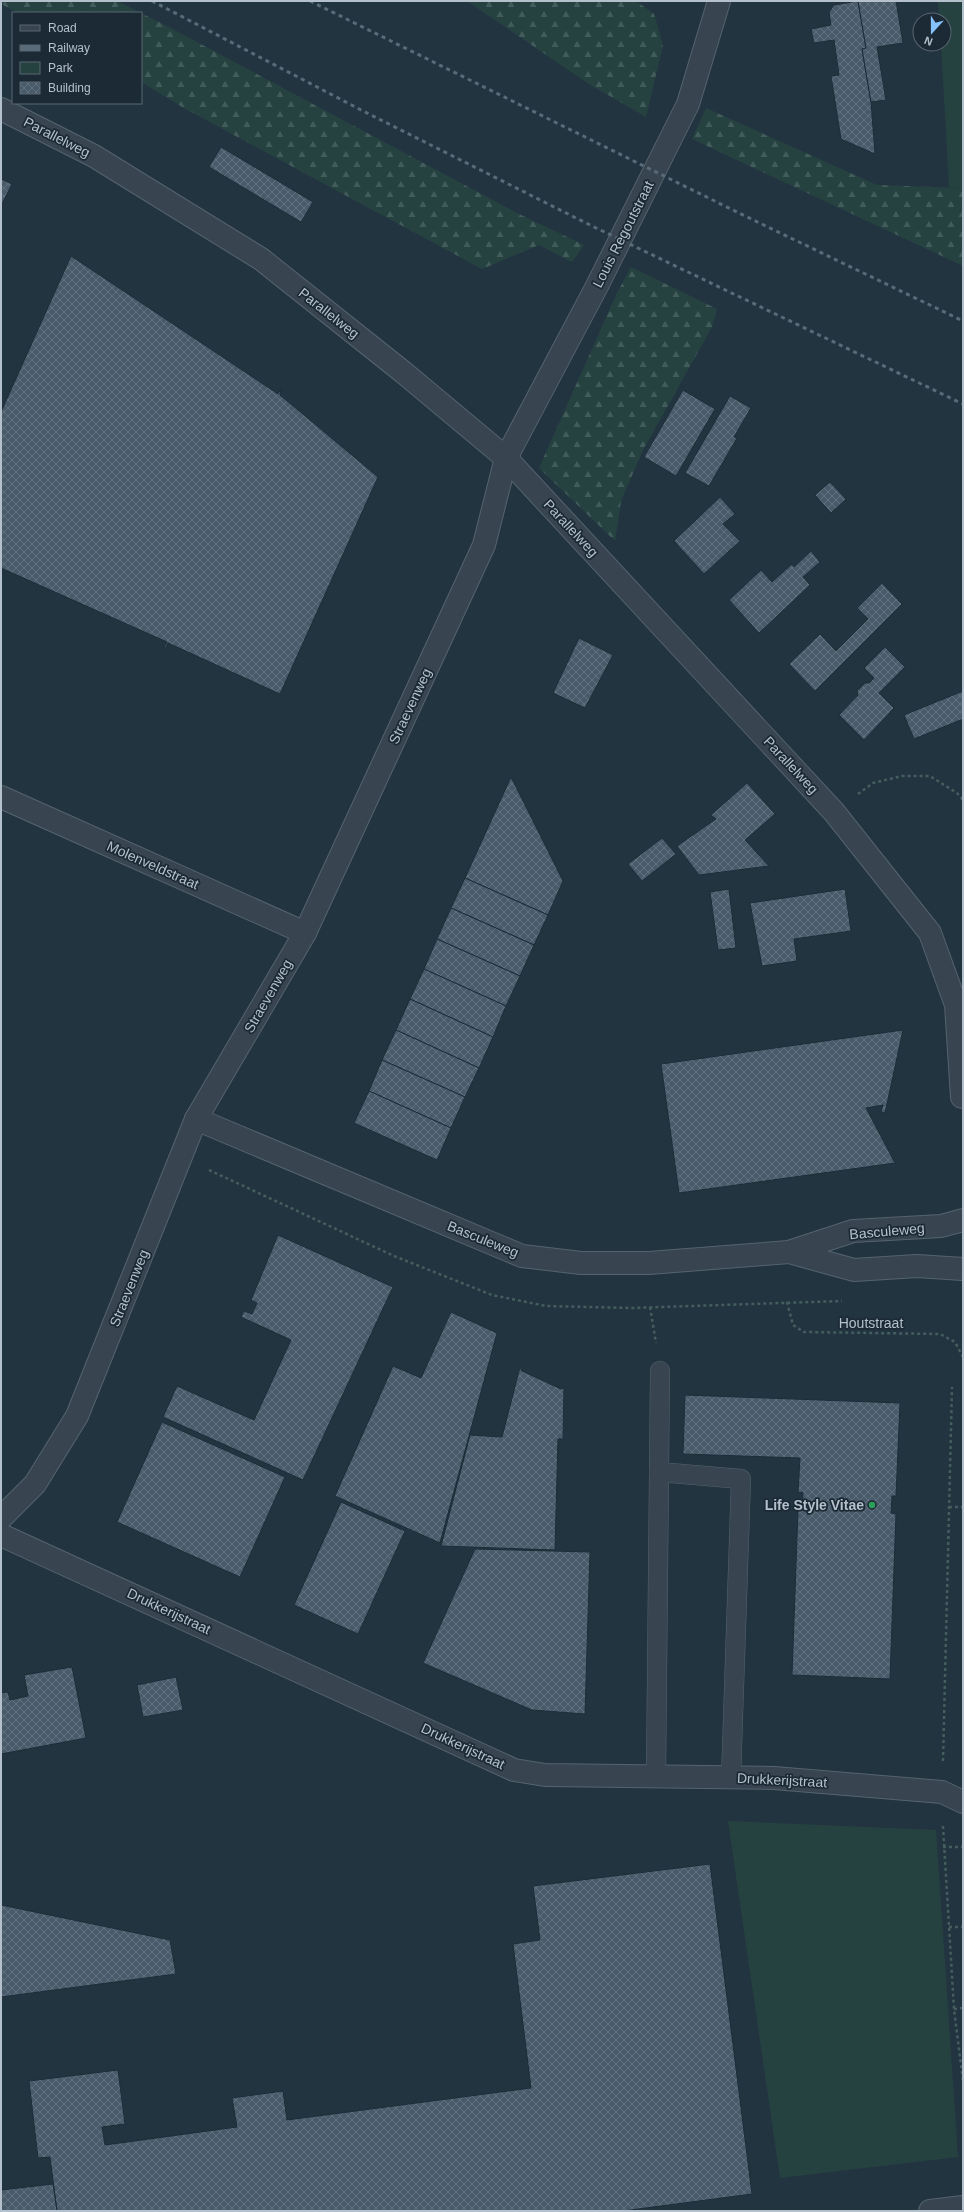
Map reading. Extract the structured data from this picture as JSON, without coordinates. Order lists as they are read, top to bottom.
{
  "streets": {
    "street": [
      "Parallelweg",
      "Louis Regoutstraat",
      "Straevenweg",
      "Molenveldstraat",
      "Basculeweg",
      "Drukkerijstraat"
    ],
    "path": ["Houtstraat"]
  },
  "crossings": [
    ["Parallelweg", "Louis Regoutstraat"],
    ["Parallelweg", "Straevenweg"],
    ["Louis Regoutstraat", "Straevenweg"],
    ["Straevenweg", "Molenveldstraat"],
    ["Straevenweg", "Basculeweg"]
  ],
  "places": ["Life Style Vitae"],
  "legend": [
    "Road",
    "Railway",
    "Park",
    "Building"
  ],
  "north": "bottom"
}
